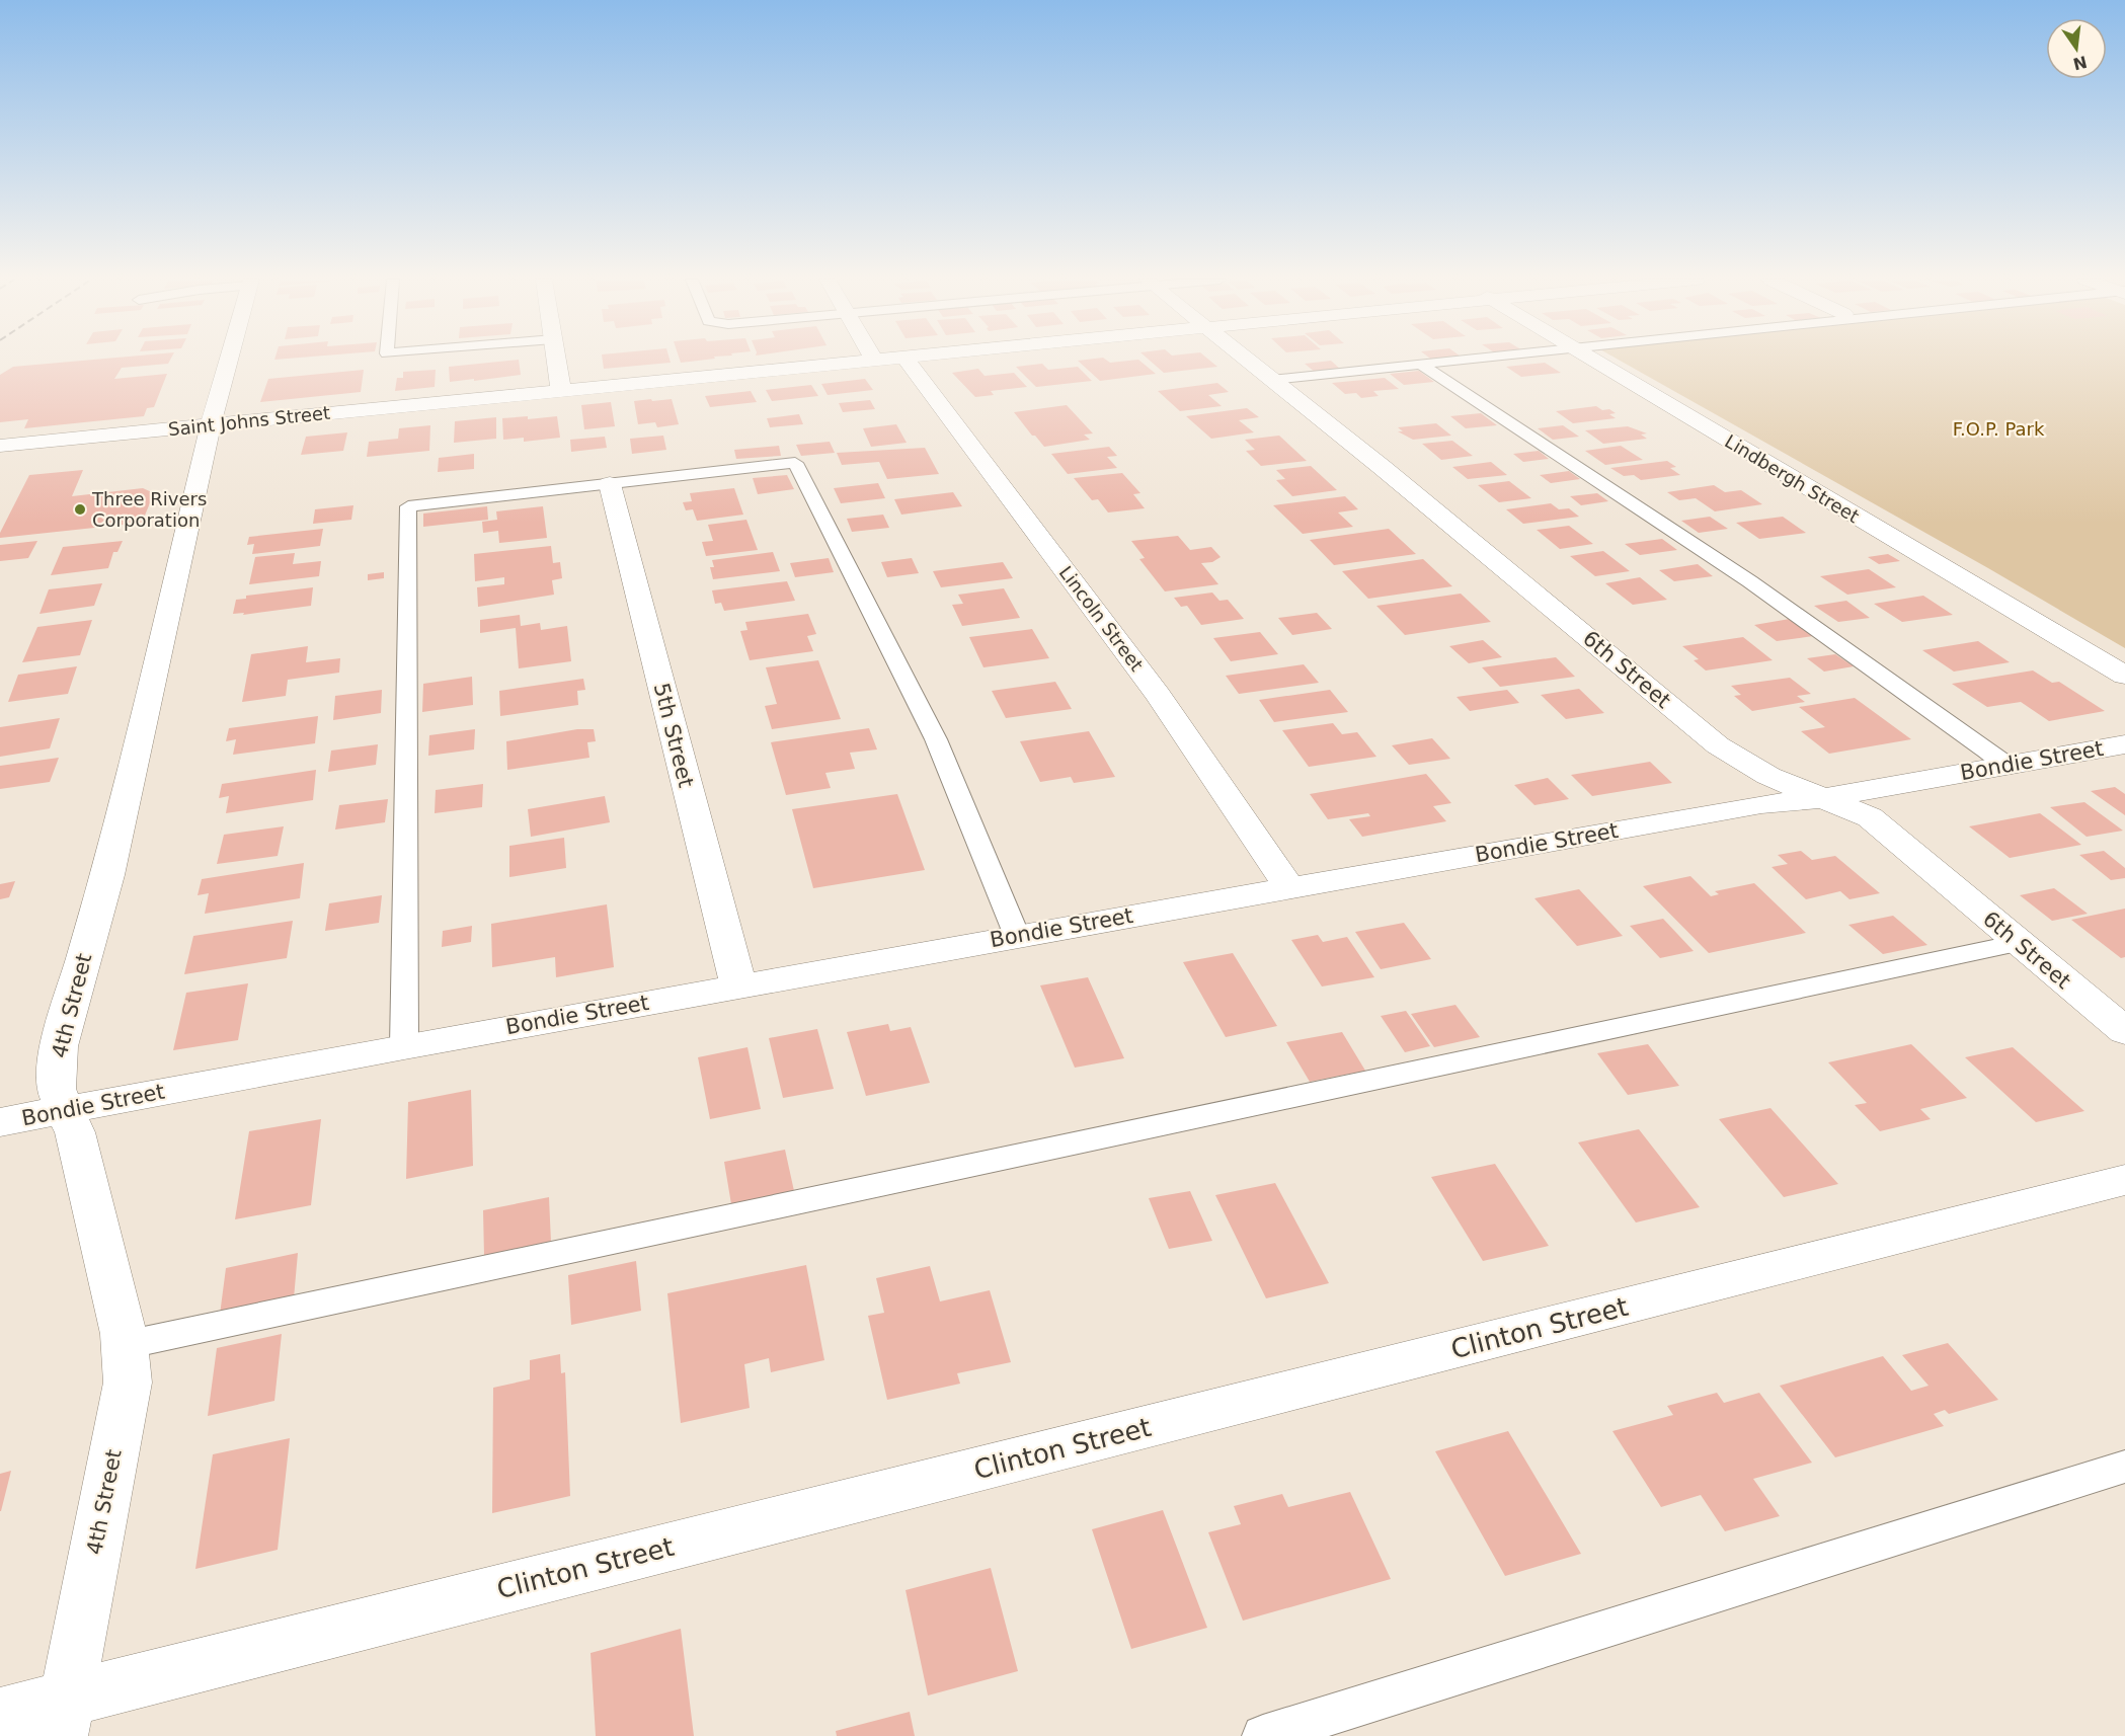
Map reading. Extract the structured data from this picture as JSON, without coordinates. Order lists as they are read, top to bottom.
{
  "streets": {
    "street": [
      "Saint Johns Street",
      "Lindbergh Street",
      "Lincoln Street",
      "6th Street",
      "5th Street",
      "Bondie Street",
      "4th Street",
      "Clinton Street"
    ]
  },
  "crossings": [
    ["Saint Johns Street", "4th Street"],
    ["Lincoln Street", "Bondie Street"],
    ["6th Street", "Bondie Street"],
    ["5th Street", "Bondie Street"],
    ["Bondie Street", "4th Street"],
    ["4th Street", "Clinton Street"]
  ],
  "parks": ["F.O.P. Park"],
  "places": ["Three Rivers Corporation"],
  "north": "bottom"
}
